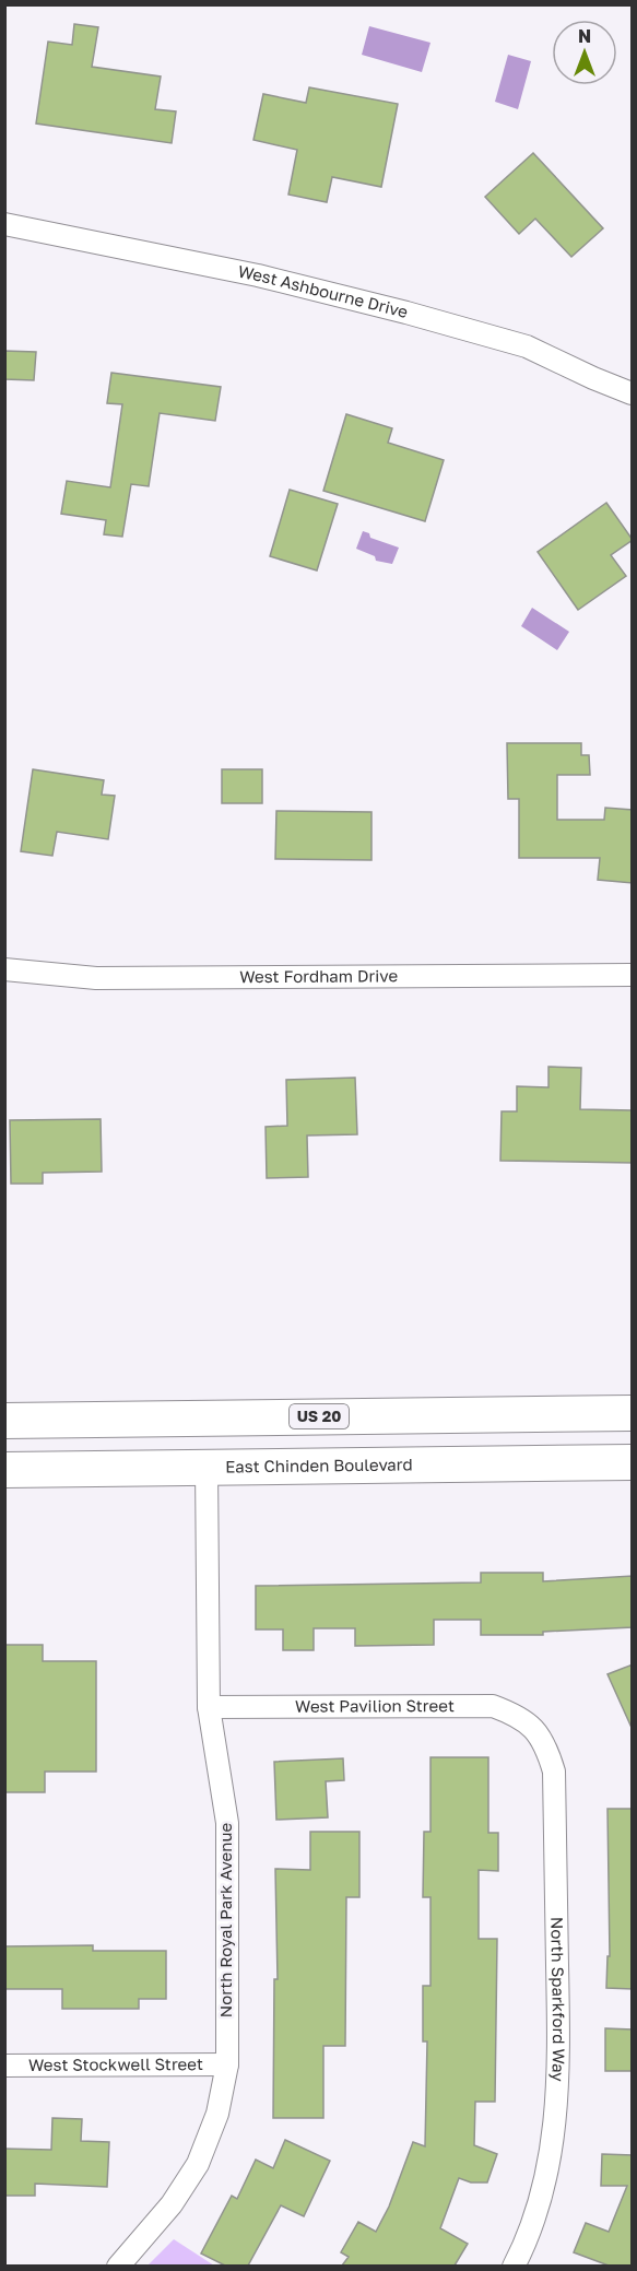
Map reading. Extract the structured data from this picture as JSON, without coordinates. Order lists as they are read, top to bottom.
{
  "streets": {
    "main road": ["US 20", "East Chinden Boulevard"],
    "street": [
      "West Ashbourne Drive",
      "West Fordham Drive",
      "West Pavilion Street",
      "North Royal Park Avenue",
      "North Sparkford Way",
      "West Stockwell Street"
    ]
  },
  "crossings": [
    ["East Chinden Boulevard", "North Royal Park Avenue"],
    ["West Pavilion Street", "North Royal Park Avenue"],
    ["West Pavilion Street", "North Sparkford Way"],
    ["North Royal Park Avenue", "West Stockwell Street"]
  ],
  "north": "top"
}
